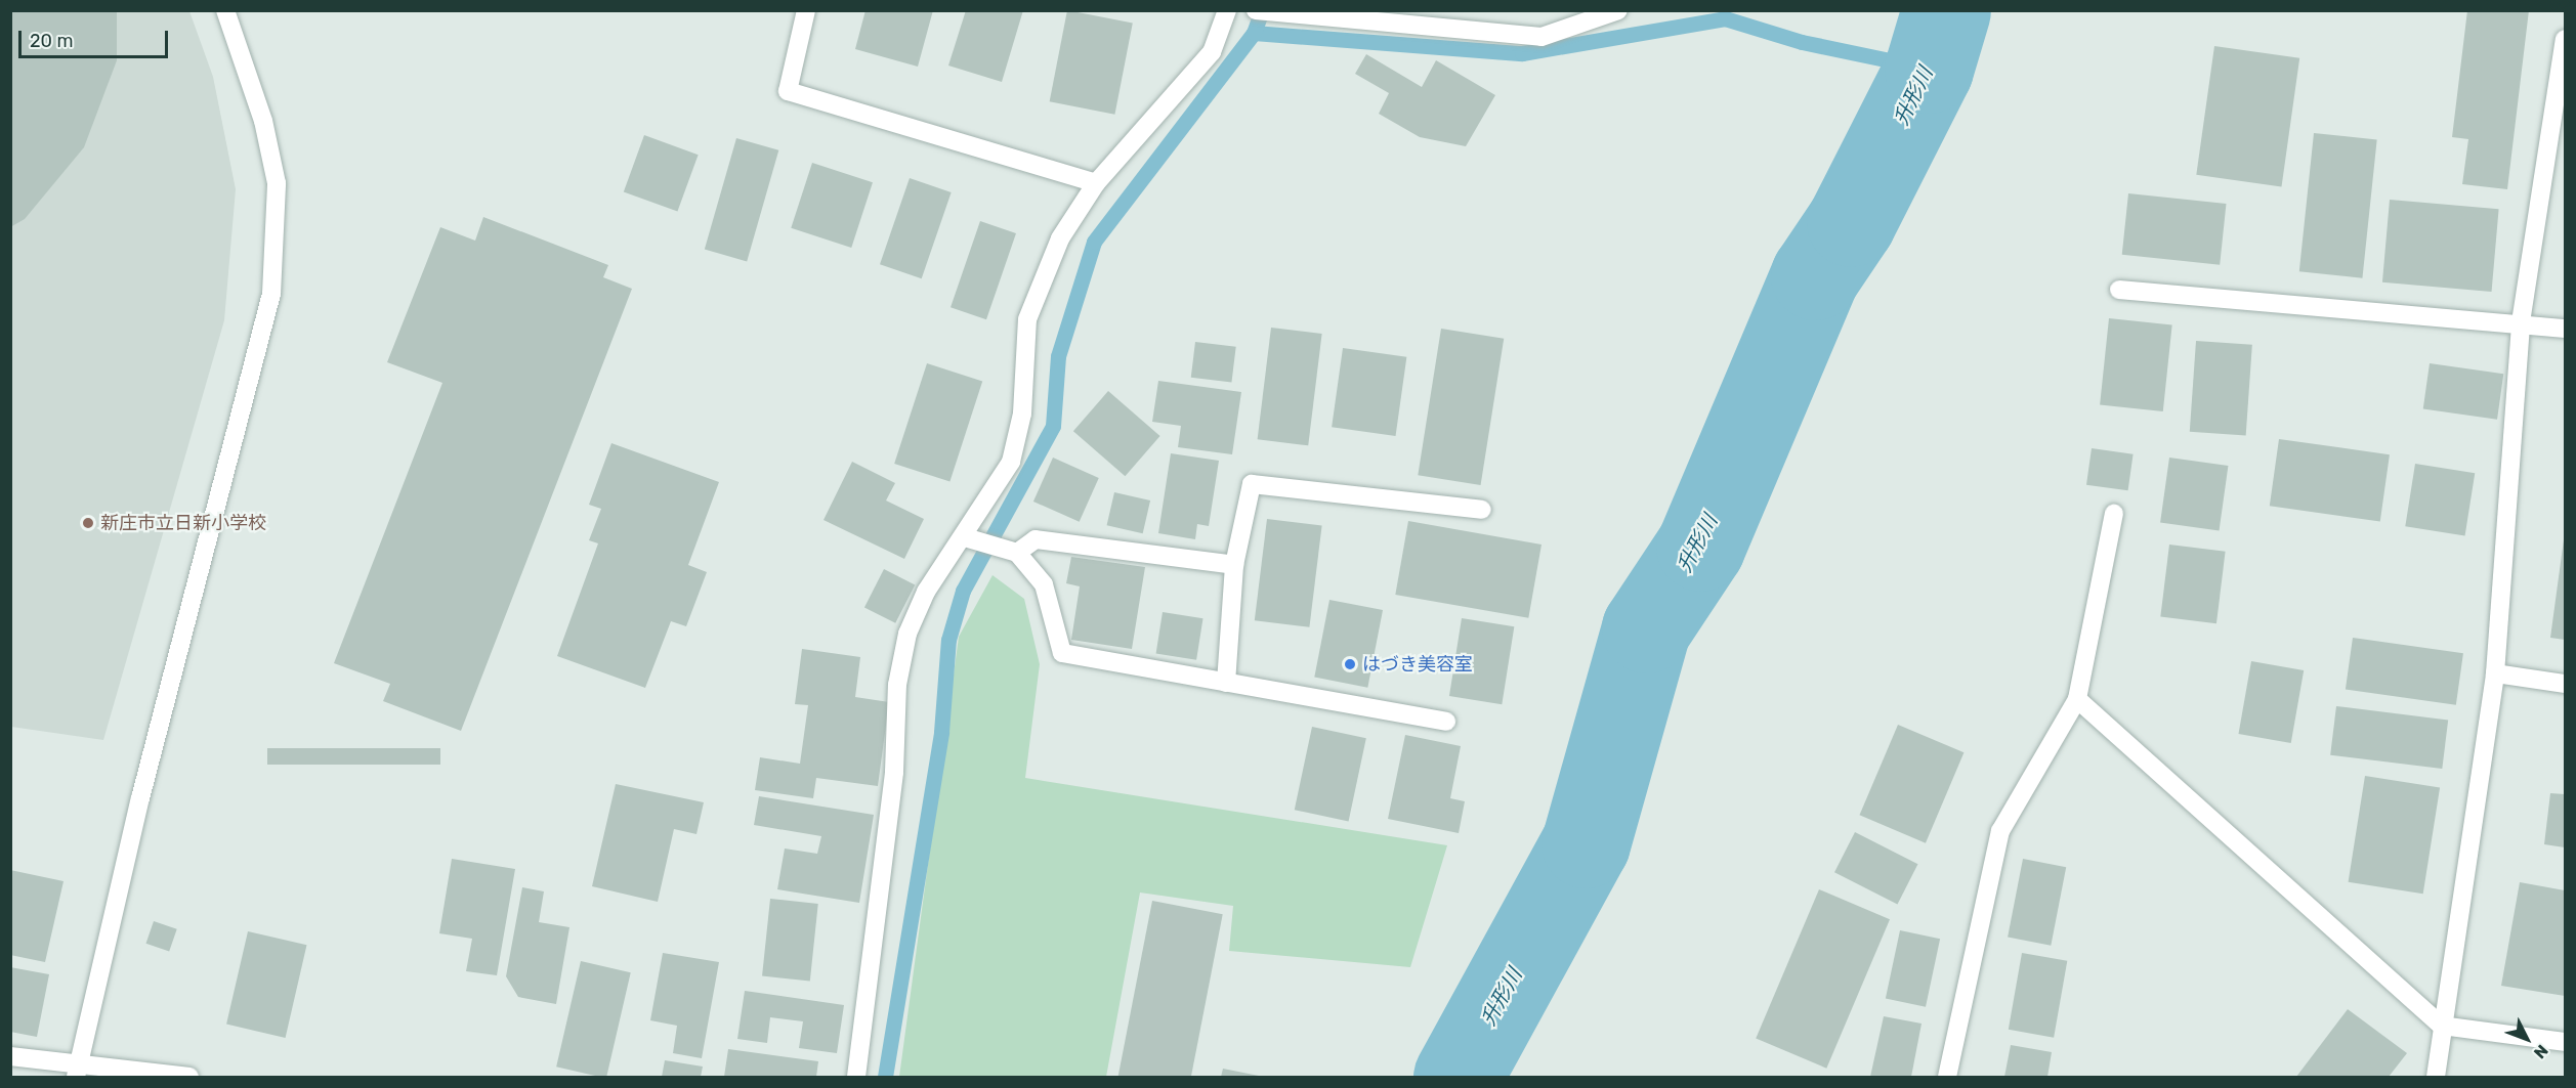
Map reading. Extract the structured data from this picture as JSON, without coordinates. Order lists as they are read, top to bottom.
{
  "water": ["升形川"],
  "places": ["新庄市立日新小学校", "はづき美容室"],
  "scale_bar": "20 m",
  "north": "bottom right"
}
